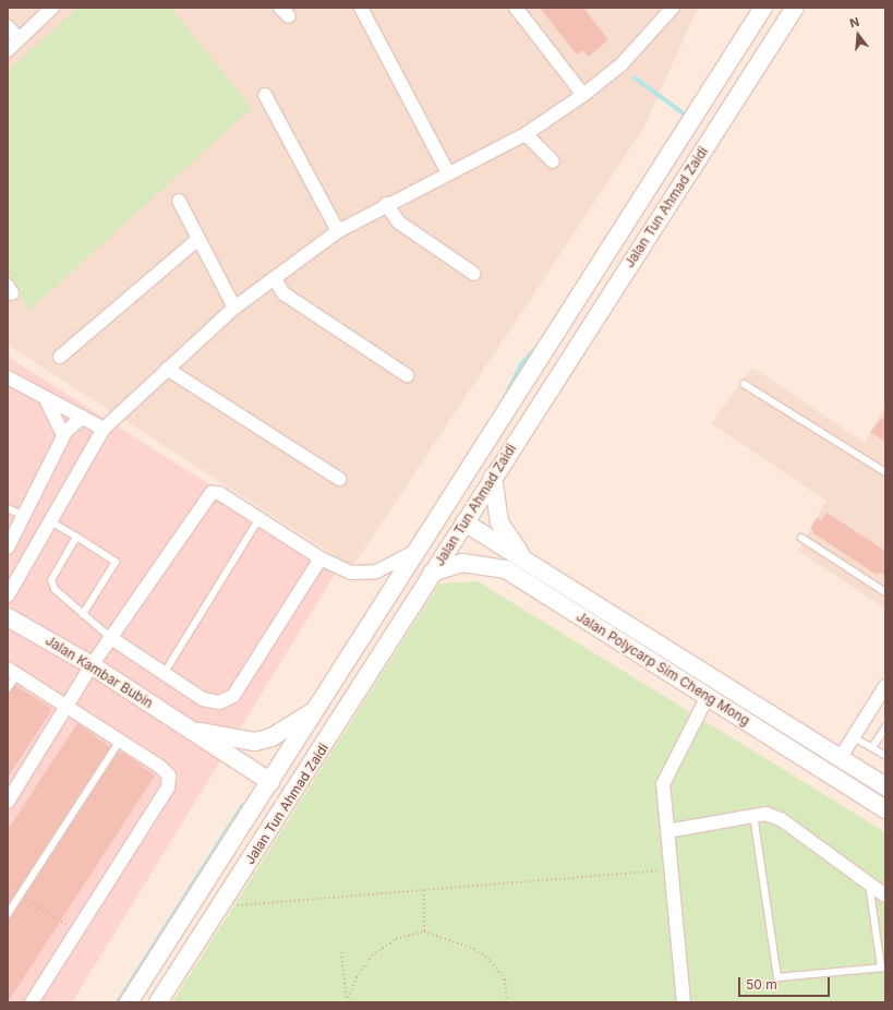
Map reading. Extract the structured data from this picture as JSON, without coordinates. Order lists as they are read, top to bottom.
{
  "streets": {
    "main road": ["Jalan Tun Ahmad Zaidi", "Jalan Polycarp Sim Cheng Mong", "Jalan Kambar Bubin"]
  },
  "crossings": [
    ["Jalan Tun Ahmad Zaidi", "Jalan Polycarp Sim Cheng Mong"],
    ["Jalan Tun Ahmad Zaidi", "Jalan Kambar Bubin"]
  ],
  "scale_bar": "50 m",
  "north": "top"
}
